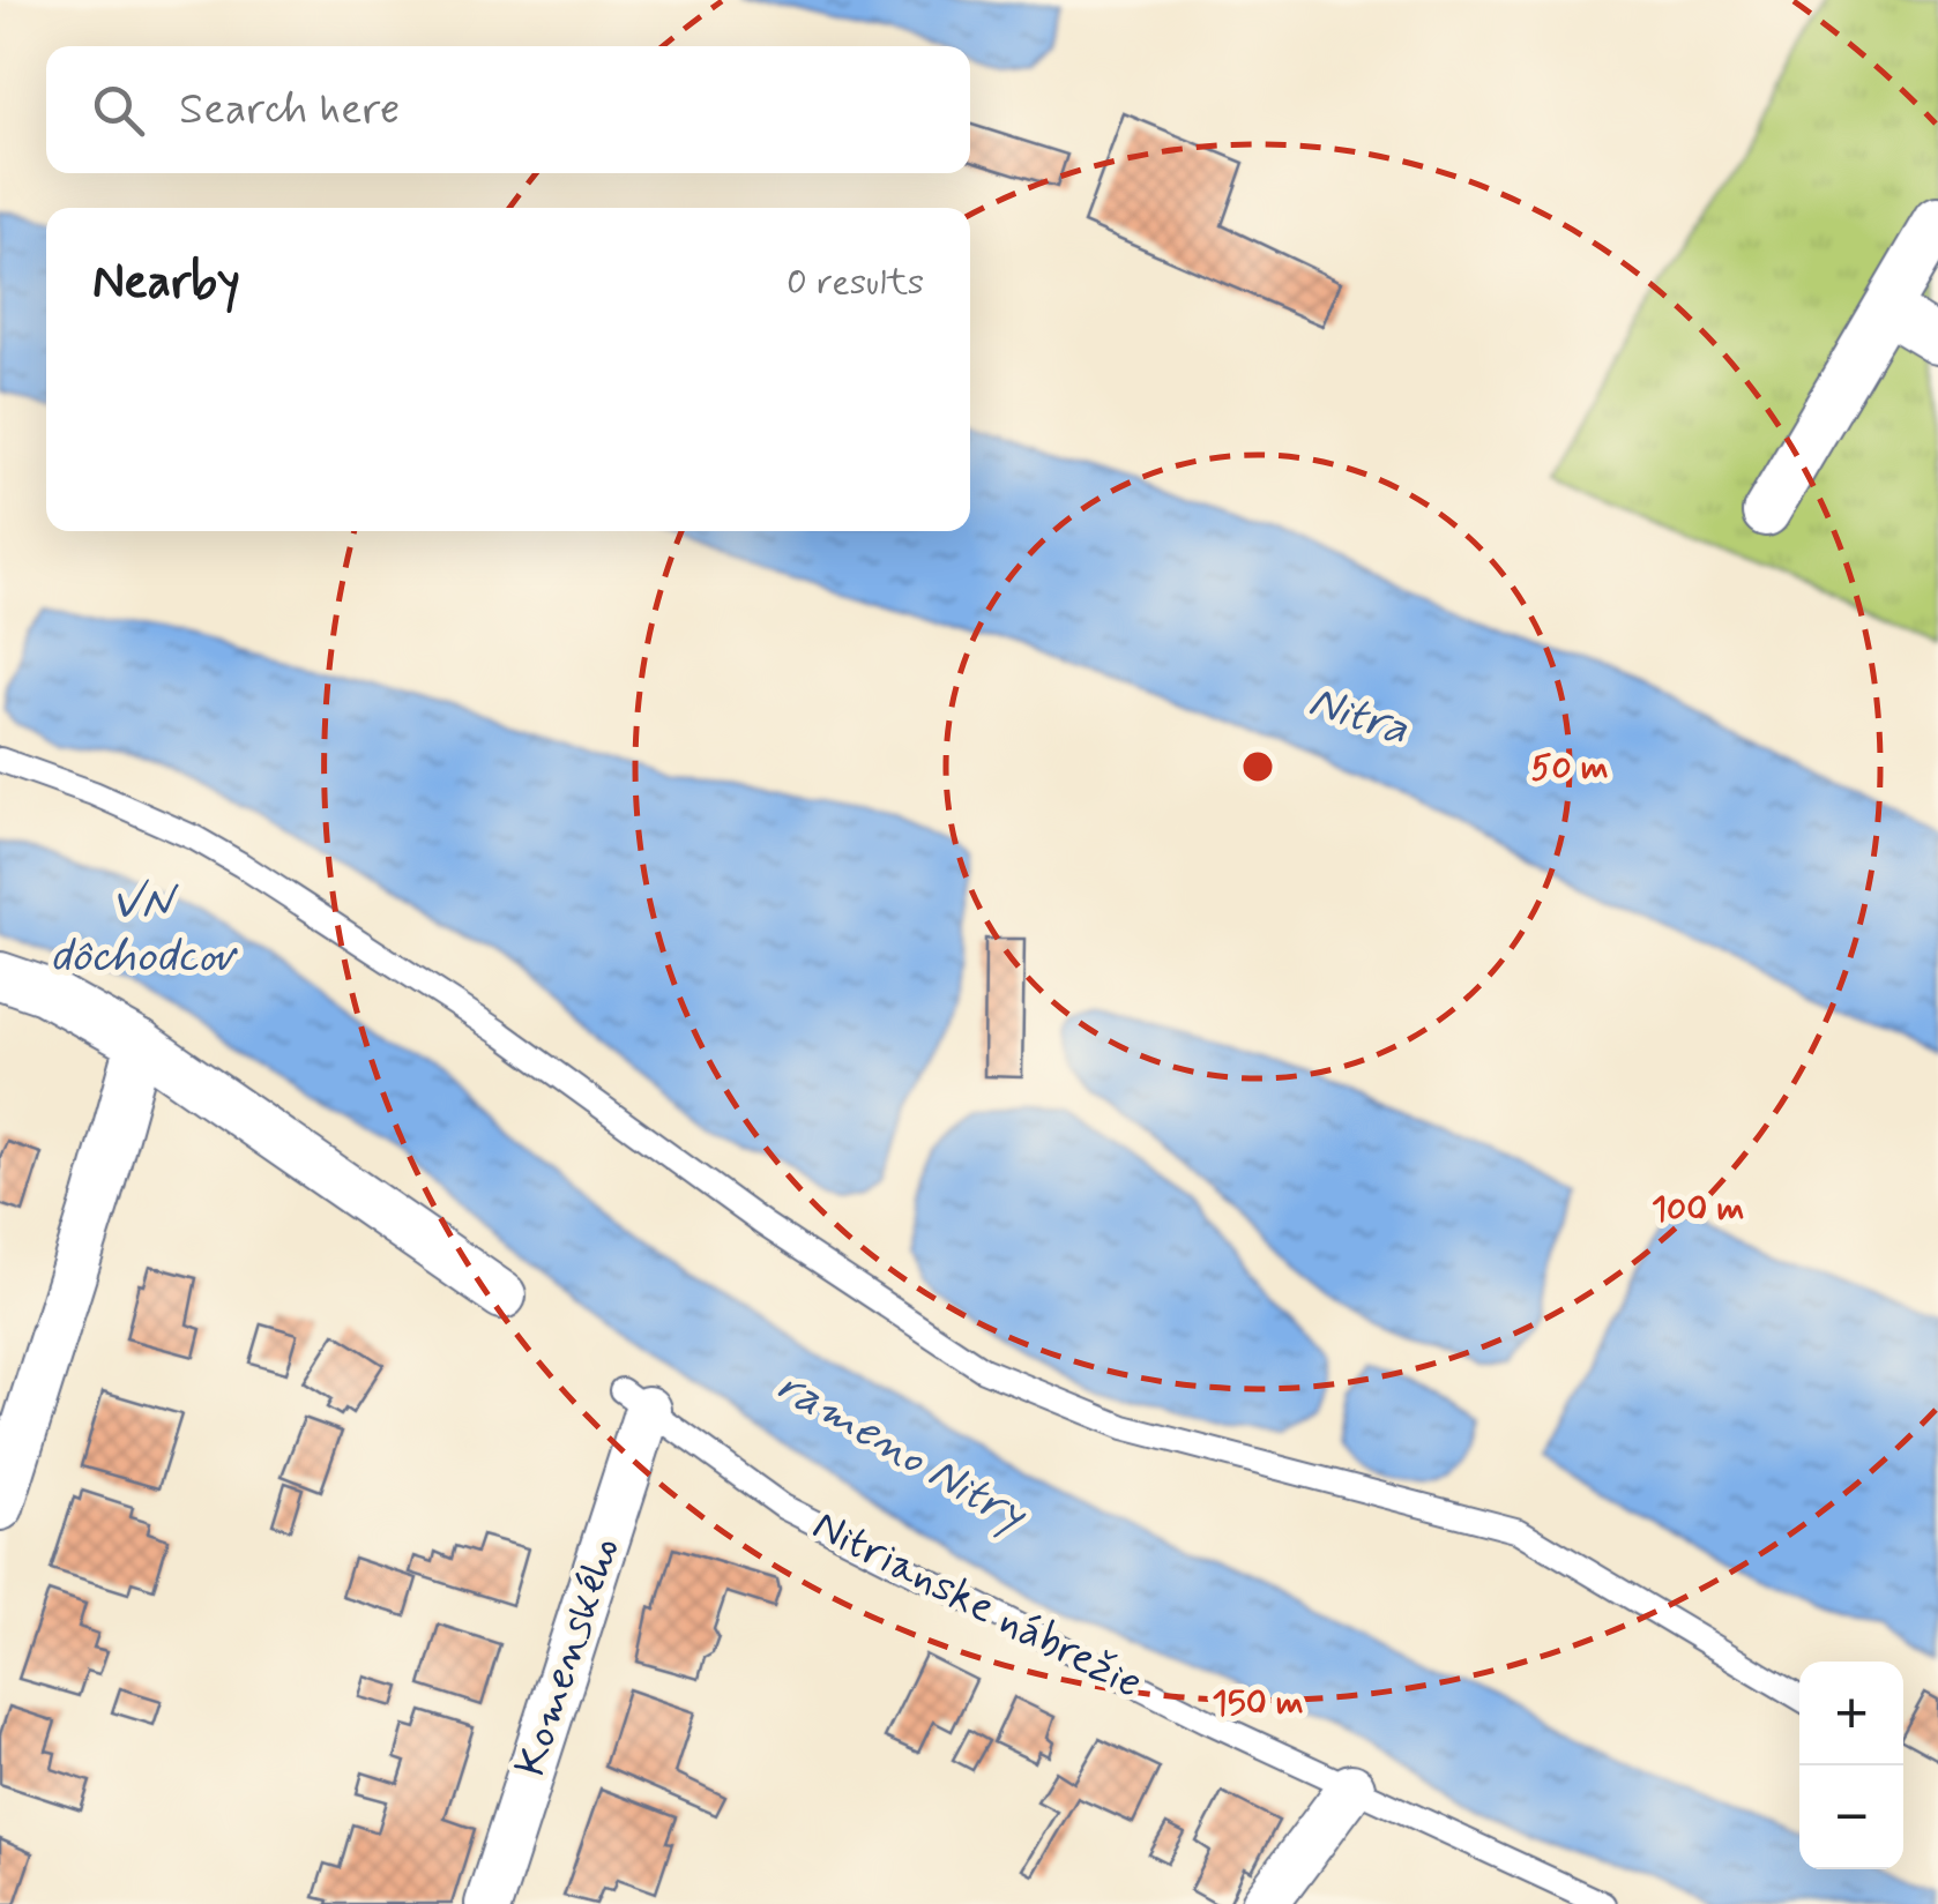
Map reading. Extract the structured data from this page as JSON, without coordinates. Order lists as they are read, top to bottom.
{
  "streets": {
    "street": ["Komenského"],
    "lane": ["Nitrianske nábrežie"]
  },
  "crossings": [
    ["Nitrianske nábrežie", "Komenského"]
  ],
  "water": ["Nitra", "VN dôchodcov", "rameno Nitry"],
  "page": {
    "search": "Search here",
    "heading": ["Nearby", "0 results"],
    "map_buttons": ["+", "−"]
  },
  "rings": ["50 m", "100 m", "150 m"]
}
